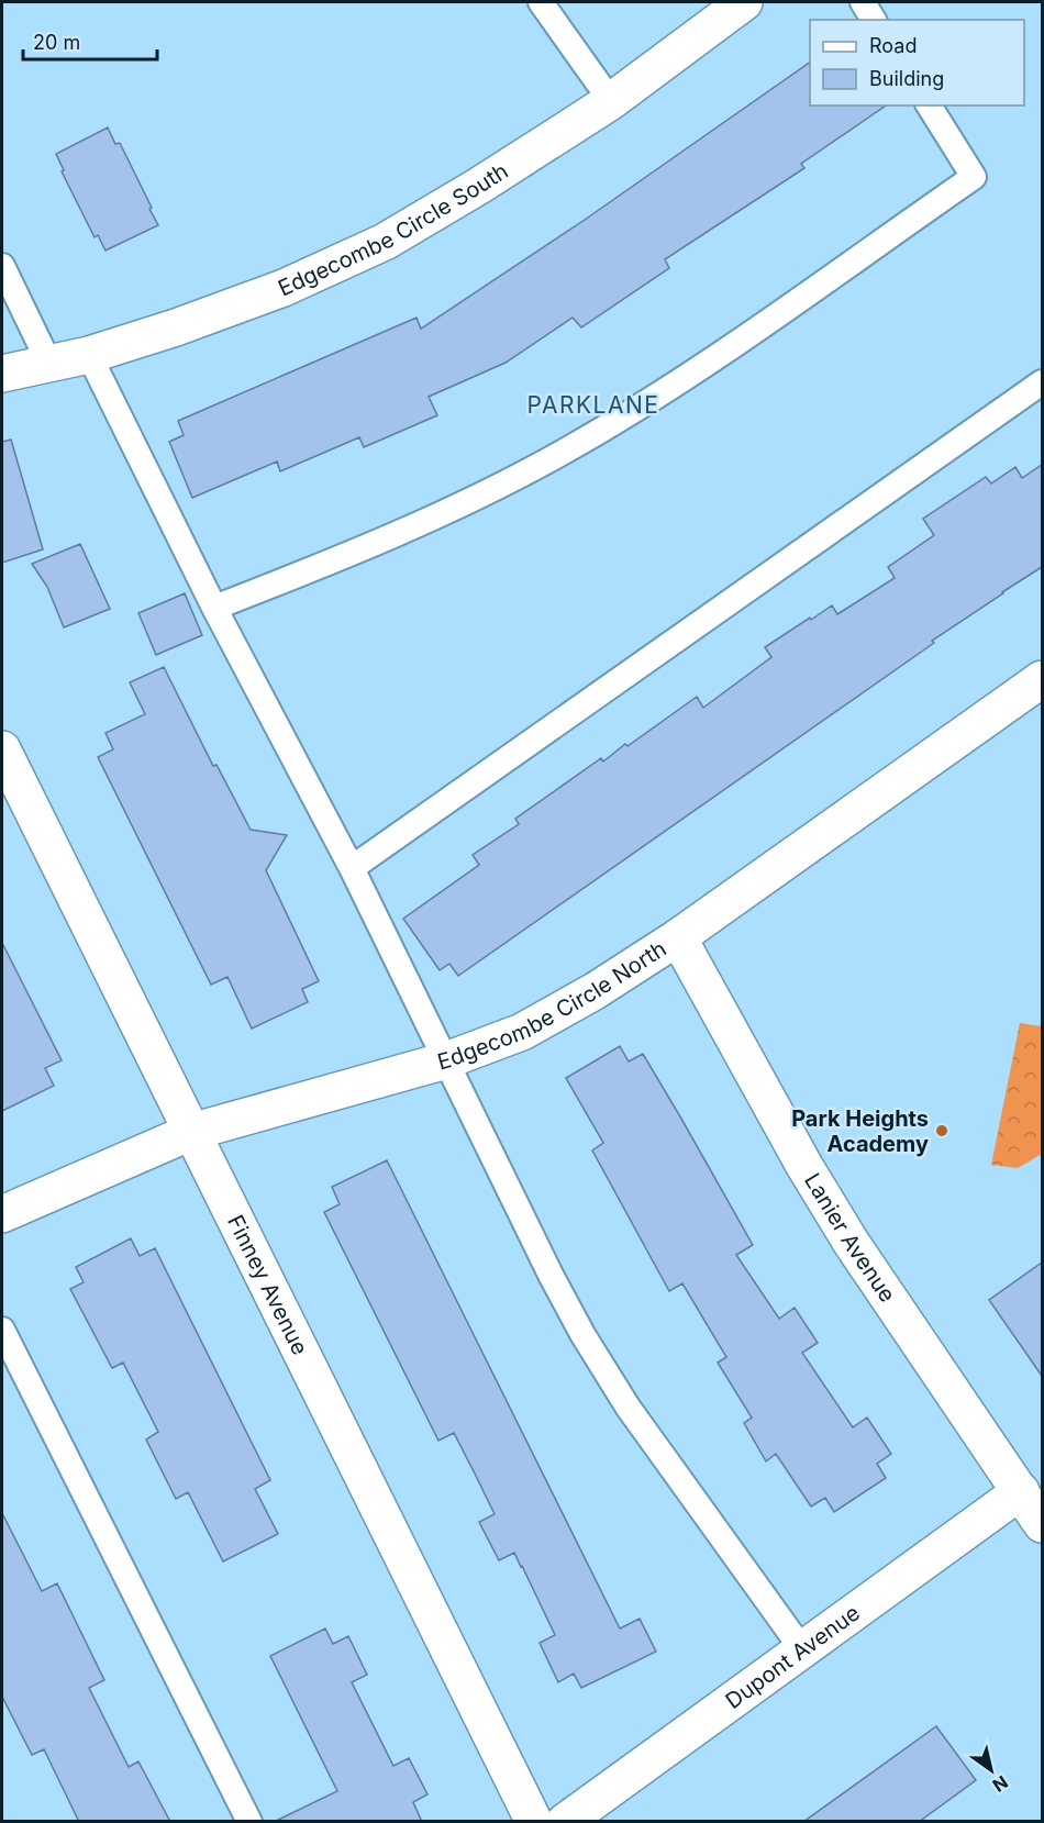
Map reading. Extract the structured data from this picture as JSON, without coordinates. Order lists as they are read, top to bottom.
{
  "streets": {
    "street": [
      "Edgecombe Circle South",
      "Edgecombe Circle North",
      "Lanier Avenue",
      "Finney Avenue",
      "Dupont Avenue"
    ]
  },
  "crossings": [
    ["Edgecombe Circle North", "Lanier Avenue"],
    ["Edgecombe Circle North", "Finney Avenue"],
    ["Lanier Avenue", "Dupont Avenue"]
  ],
  "districts": ["PARKLANE"],
  "places": ["Park Heights Academy"],
  "legend": ["Road", "Building"],
  "scale_bar": "20 m",
  "north": "bottom right"
}
